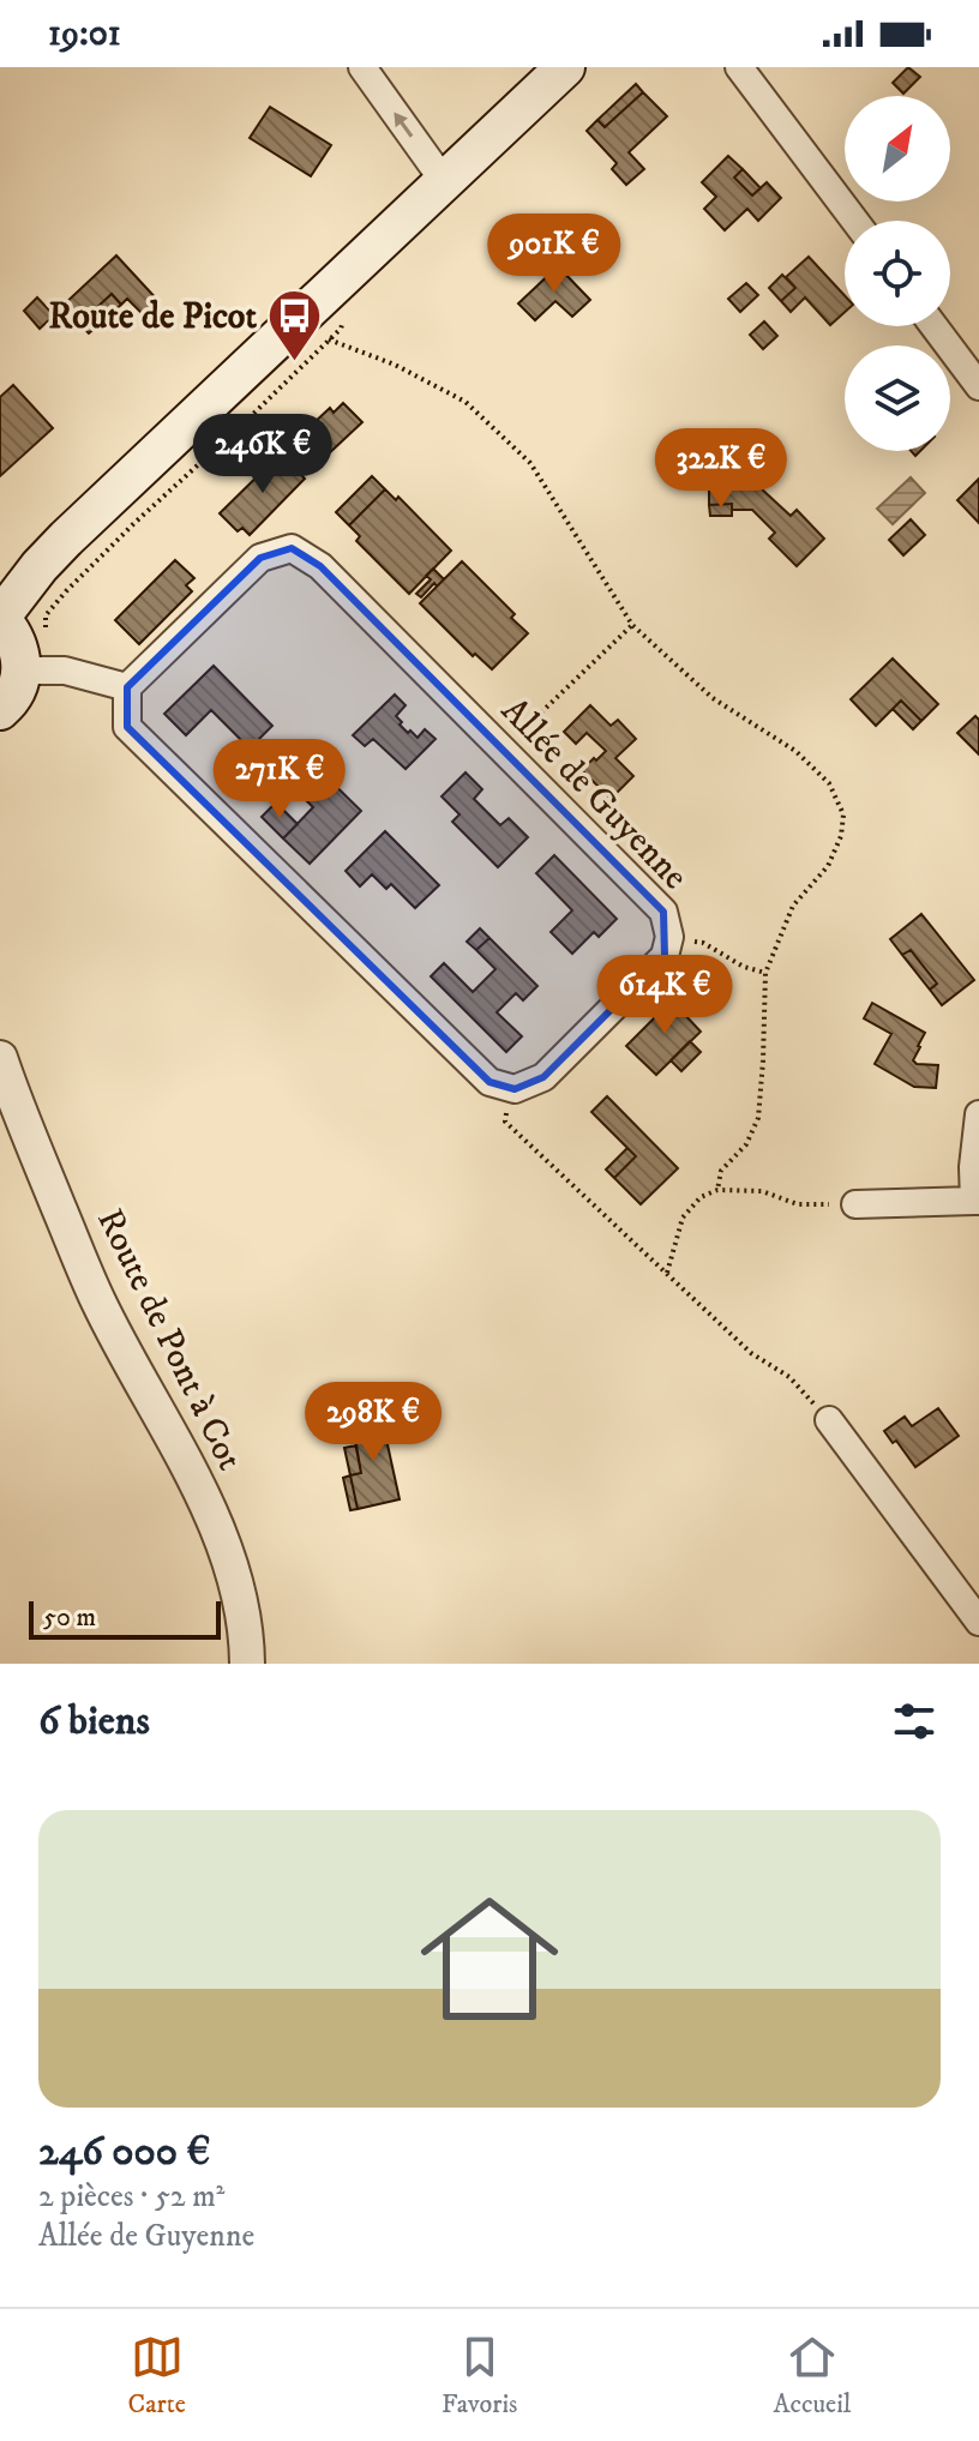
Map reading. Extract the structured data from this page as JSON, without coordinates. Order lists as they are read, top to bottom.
{
  "streets": {
    "street": ["Allée de Guyenne", "Route de Pont à Cot"]
  },
  "places": {
    "bus stop": ["Route de Picot"]
  },
  "scale_bar": "50 m",
  "north": "top right",
  "page": {
    "status": "19:01",
    "price": [
      "901K €",
      "246K €",
      "322K €",
      "271K €",
      "614K €",
      "298K €"
    ],
    "scale": "50 m",
    "heading": "6 biens",
    "list": [
      {
        "name": "246 000 €",
        "note": "2 pièces · 52 m² · Allée de Guyenne"
      }
    ],
    "tabs": ["Carte", "Favoris", "Accueil"]
  }
}
